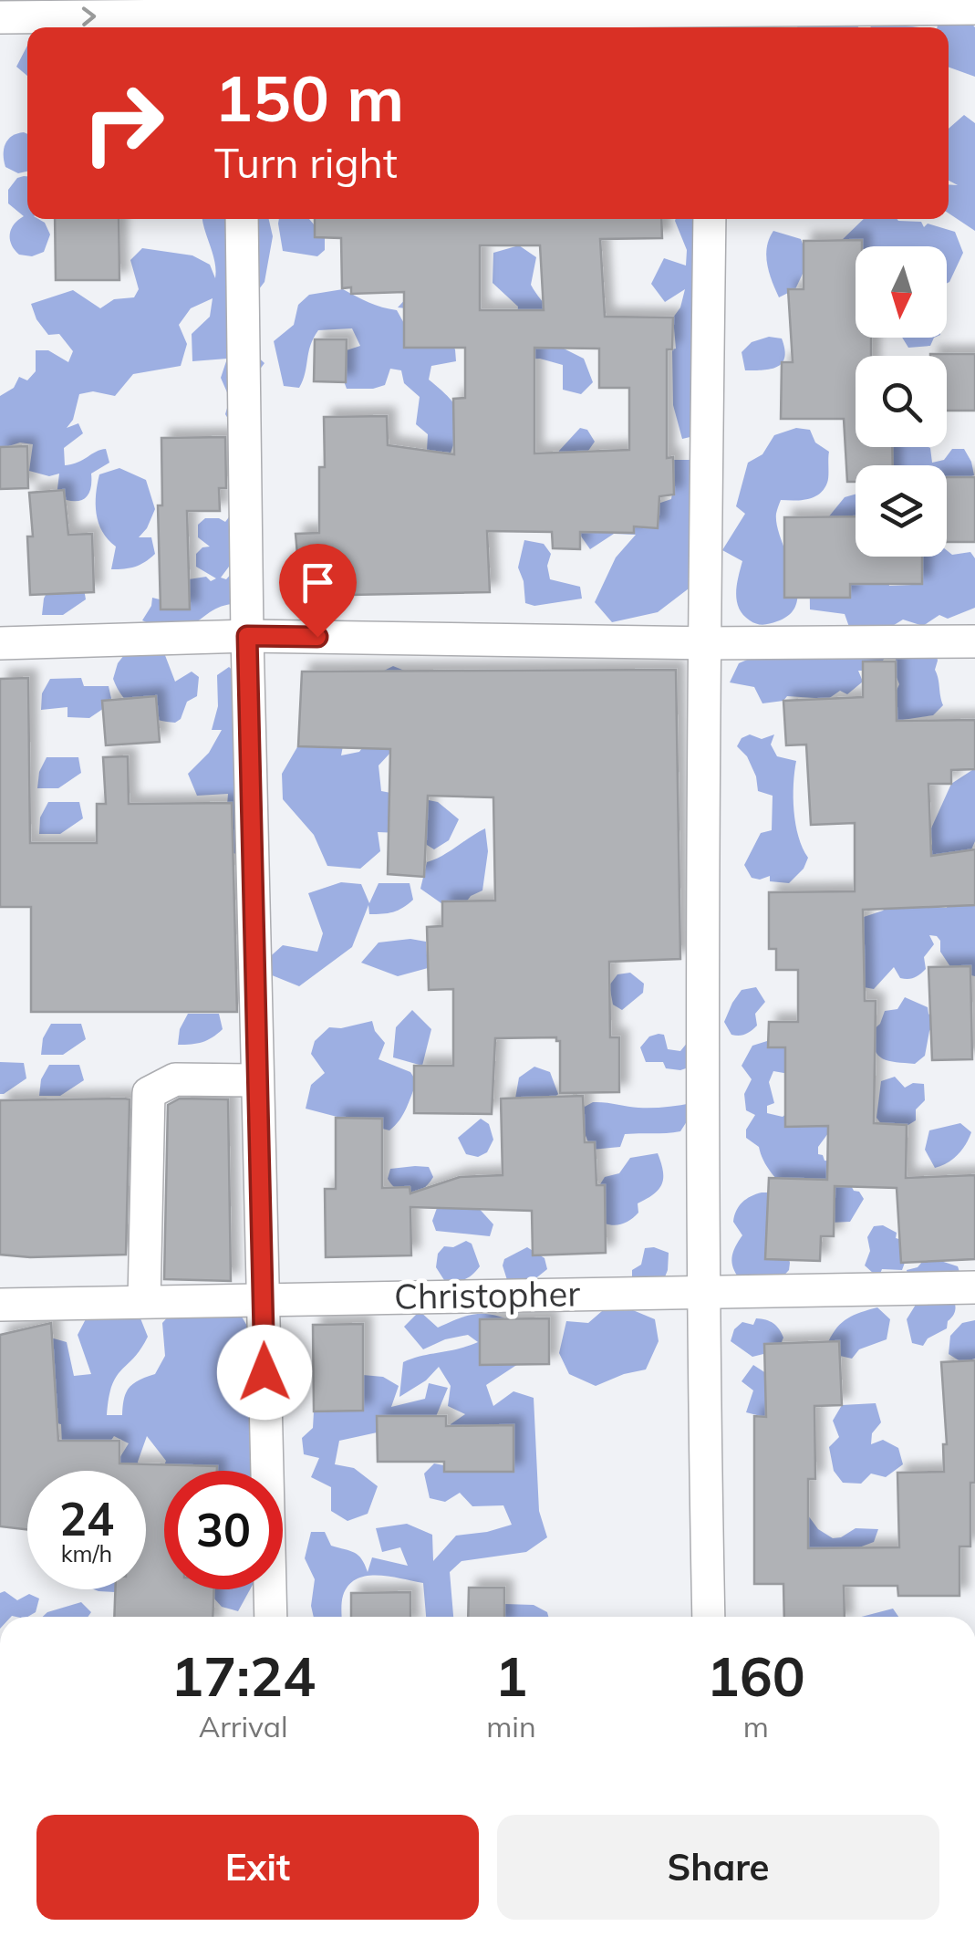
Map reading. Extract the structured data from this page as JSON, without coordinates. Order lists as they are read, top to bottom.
{
  "streets": {
    "street": ["Christopher"]
  },
  "north": "bottom",
  "page": {
    "turn": ["150 m", "Turn right"],
    "speed": "24 km/h",
    "limit": "30",
    "eta": [
      "17:24",
      "Arrival",
      "1",
      "min",
      "160",
      "m"
    ],
    "buttons": ["Exit", "Share"]
  }
}
